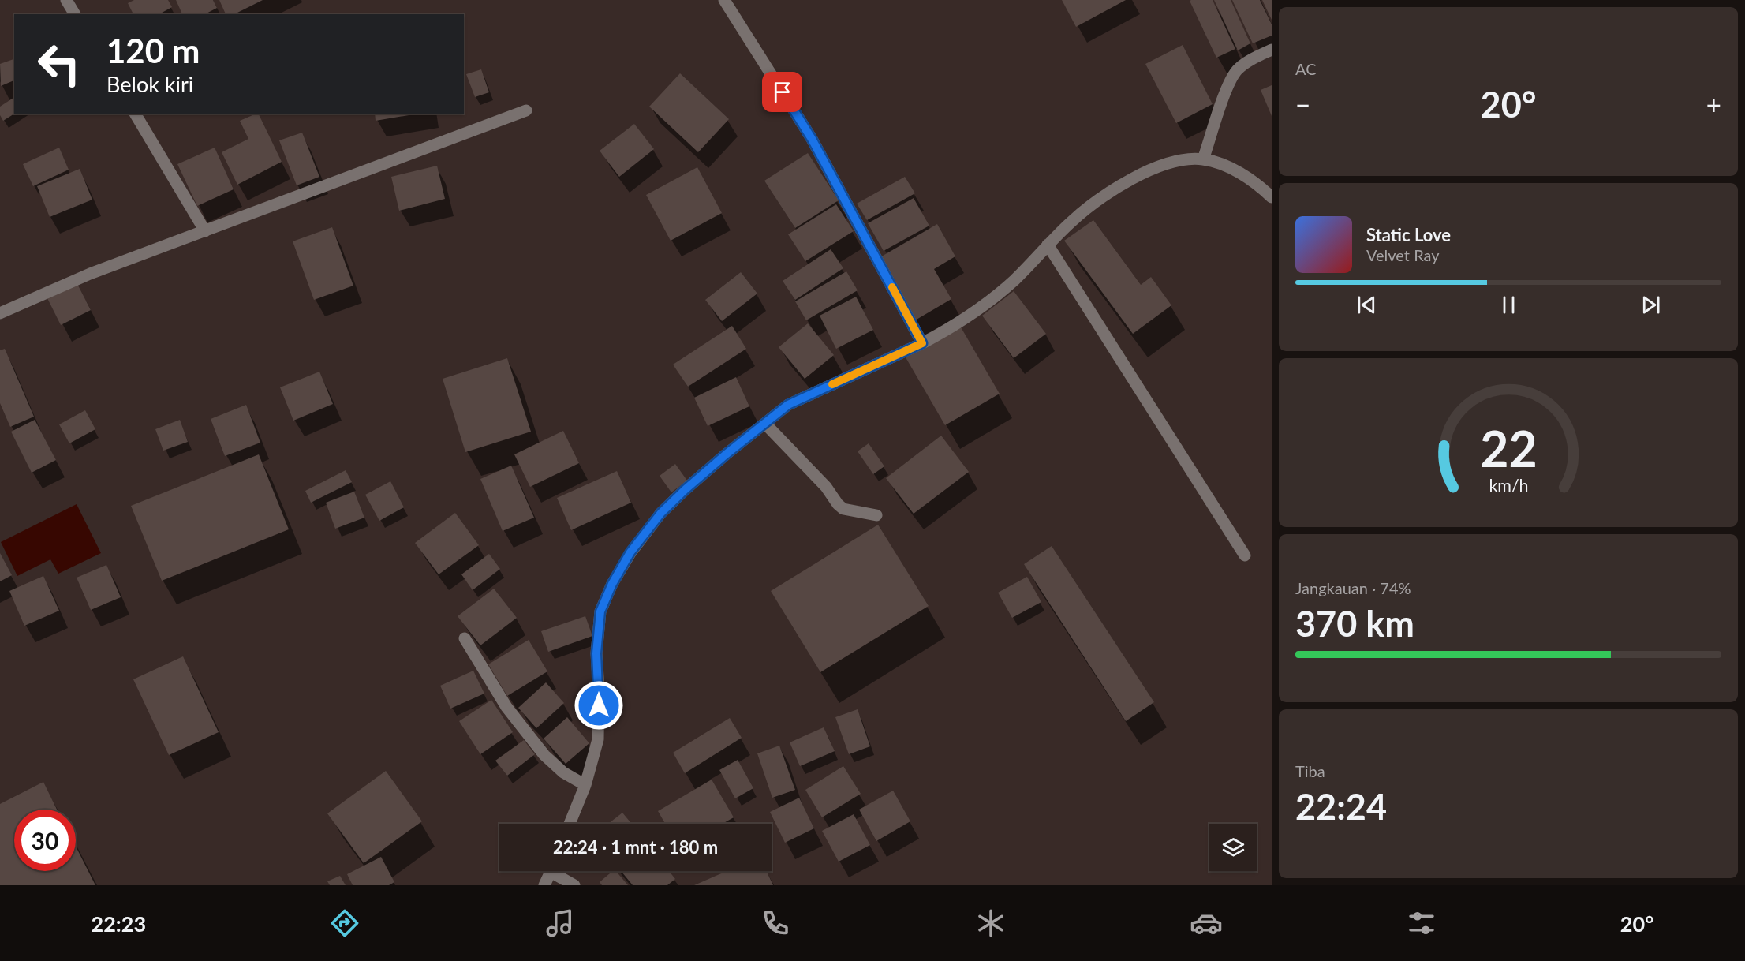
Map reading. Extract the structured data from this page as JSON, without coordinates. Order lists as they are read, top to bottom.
{
  "page": {
    "tile": [
      "AC",
      ["Jangkauan · 74%", "370 km"],
      ["Tiba", "22:24"]
    ],
    "turn": ["120 m", "Belok kiri"],
    "heat": ["−", "20°", "+"],
    "song": ["Static Love", "Velvet Ray"],
    "limit": "30",
    "trip": "22:24 · 1 mnt · 180 m",
    "tabs": ["22:23", "20°"],
    "gauge": ["22", "km/h"]
  }
}
